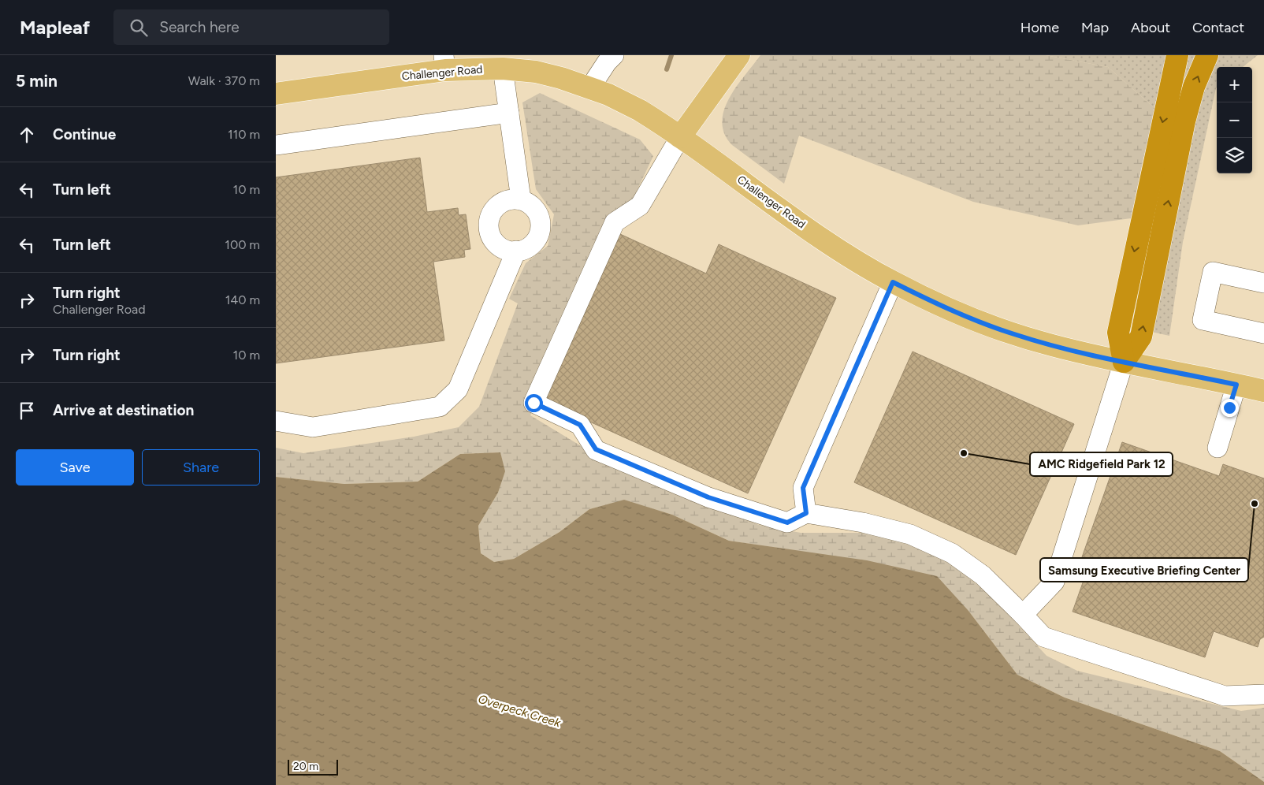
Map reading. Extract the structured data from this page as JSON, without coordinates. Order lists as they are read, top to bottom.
{
  "streets": {
    "main road": ["Challenger Road"]
  },
  "water": ["Overpeck Creek"],
  "places": ["AMC Ridgefield Park 12", "Samsung Executive Briefing Center"],
  "scale_bar": "20 m",
  "page": {
    "header": "Mapleaf",
    "search": "Search here",
    "nav": [
      "Home",
      "Map",
      "About",
      "Contact"
    ],
    "heading": ["5 min", "Walk · 370 m"],
    "map_buttons": ["+", "−"],
    "list": [
      ["Continue", "110 m"],
      ["Turn left", "10 m"],
      ["Turn left", "100 m"],
      ["Turn right", "Challenger Road", "140 m"],
      ["Turn right", "10 m"],
      "Arrive at destination"
    ],
    "buttons": ["Save", "Share"],
    "scale": "20 m"
  }
}
